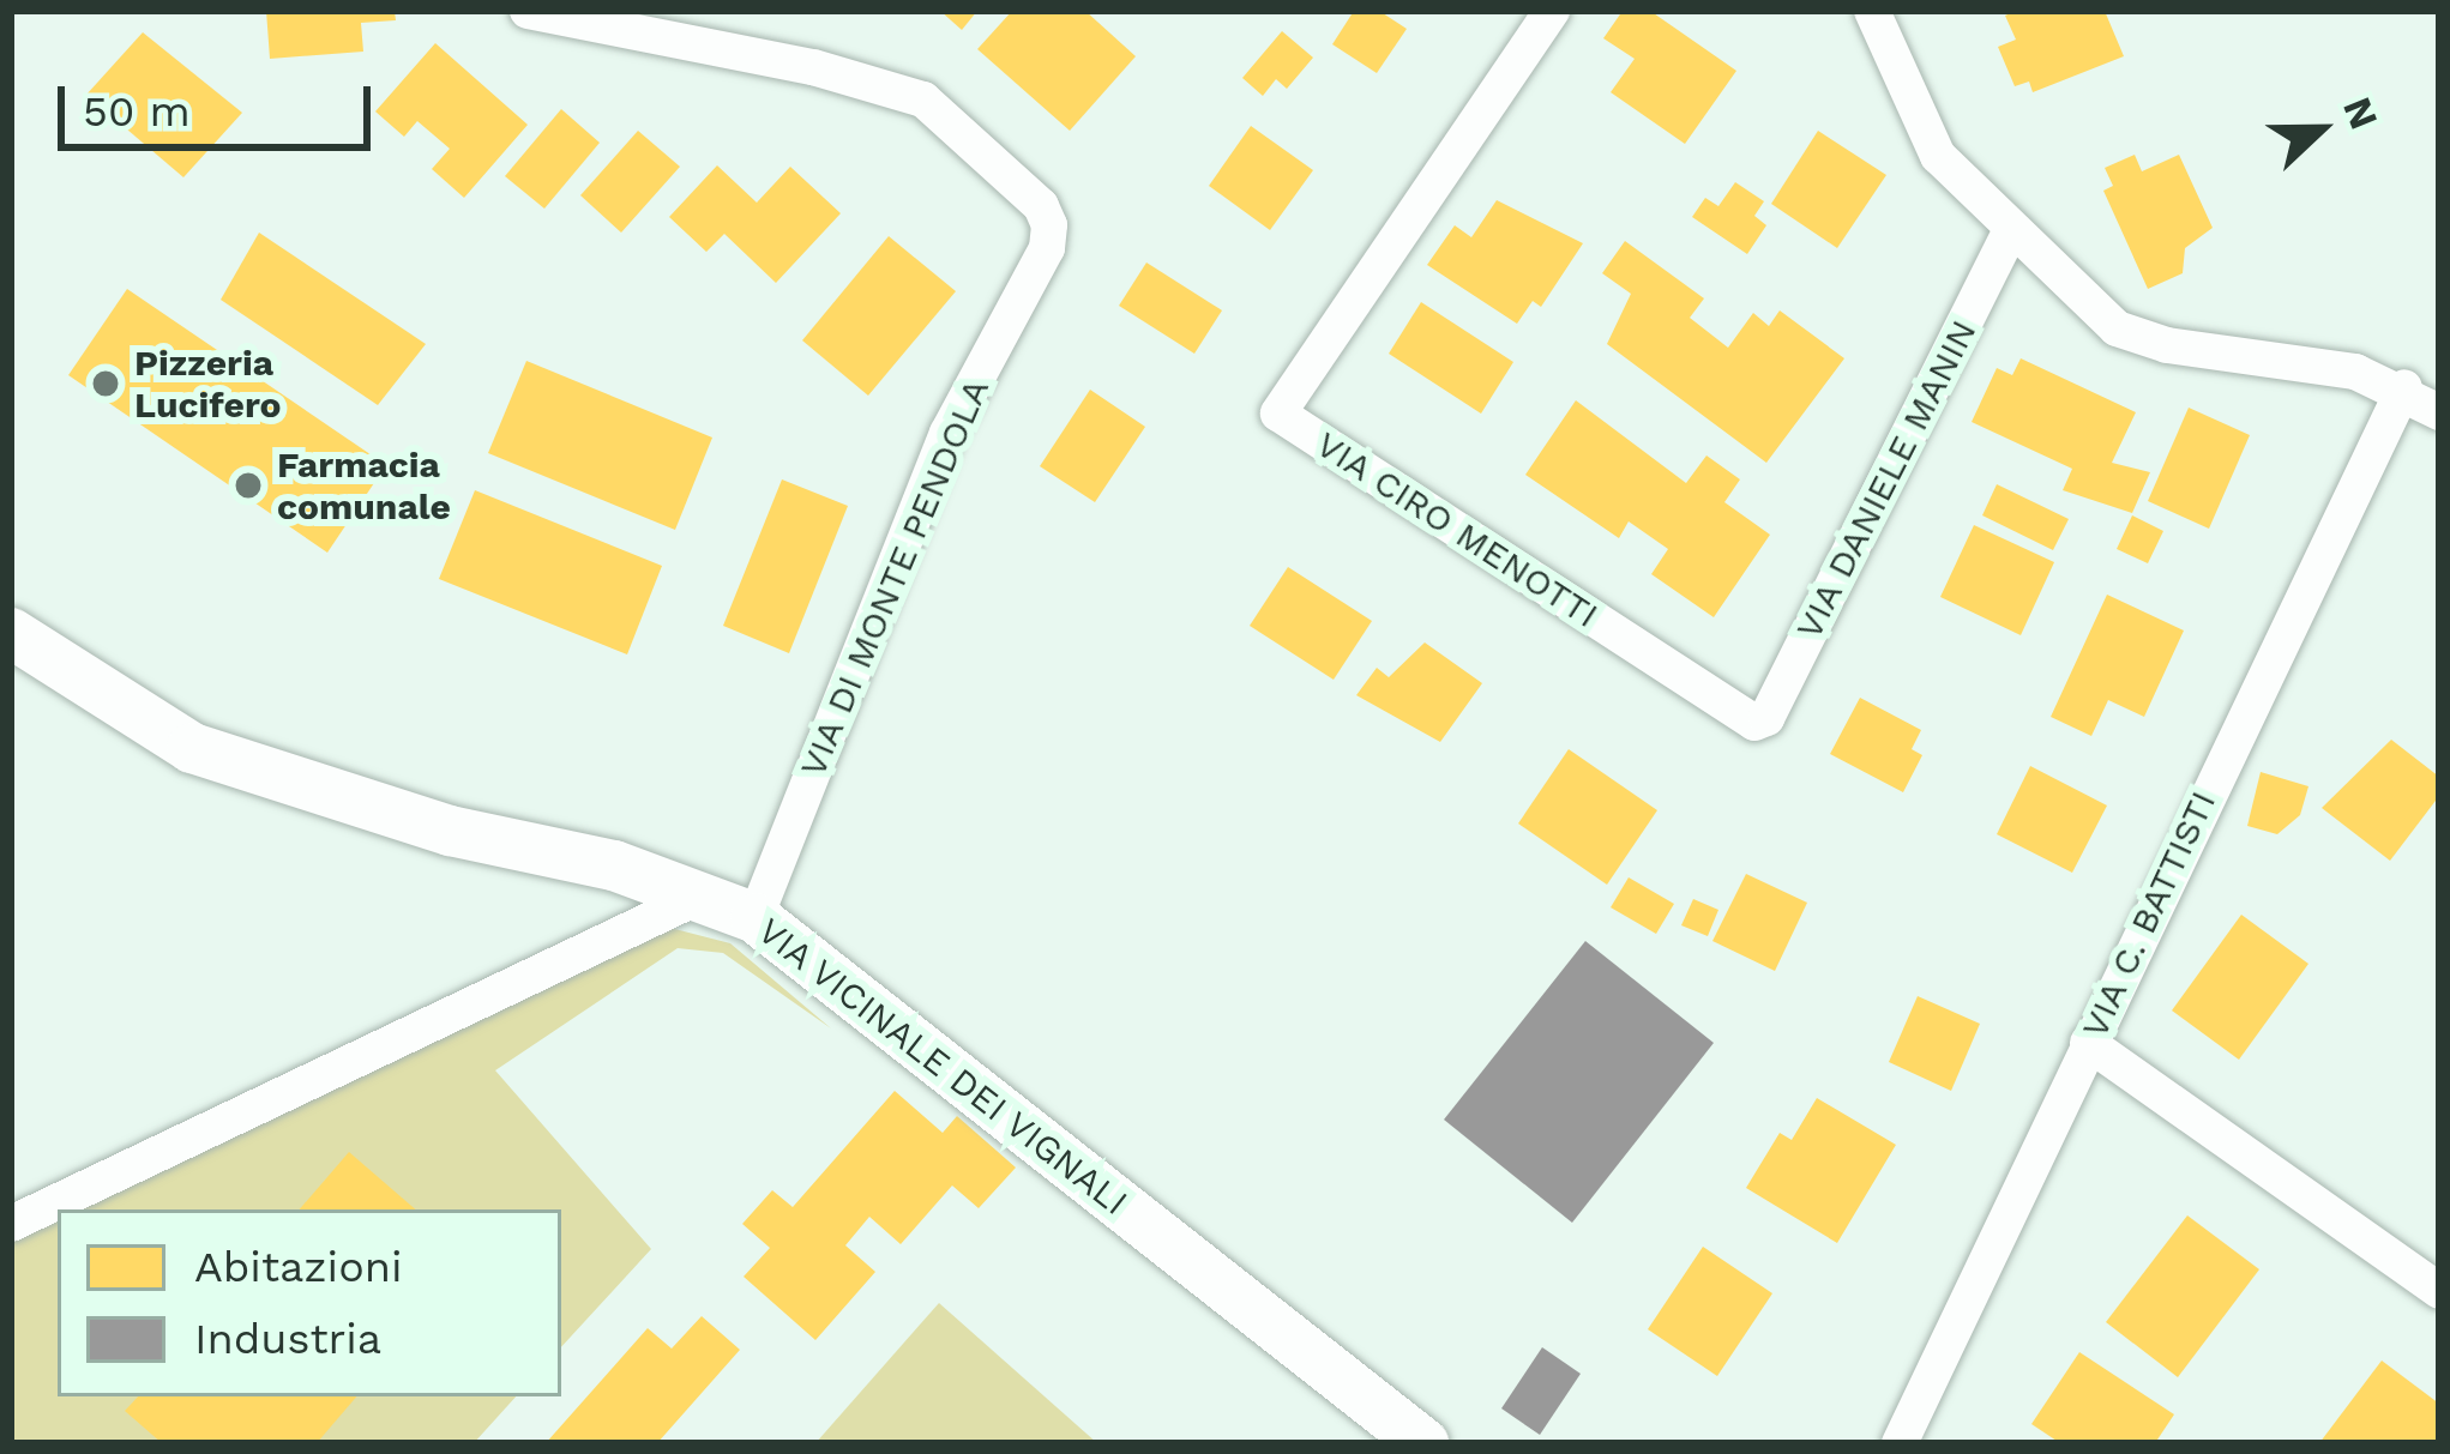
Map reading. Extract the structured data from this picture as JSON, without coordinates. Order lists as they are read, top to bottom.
{
  "streets": {
    "street": [
      "VIA DANIELE MANIN",
      "VIA CIRO MENOTTI",
      "VIA DI MONTE PENDOLA",
      "VIA C. BATTISTI",
      "VIA VICINALE DEI VIGNALI"
    ]
  },
  "crossings": [
    ["VIA DANIELE MANIN", "VIA CIRO MENOTTI"],
    ["VIA DI MONTE PENDOLA", "VIA VICINALE DEI VIGNALI"]
  ],
  "places": ["Pizzeria Lucifero", "Farmacia comunale"],
  "legend": ["Abitazioni", "Industria"],
  "scale_bar": "50 m",
  "north": "right"
}
